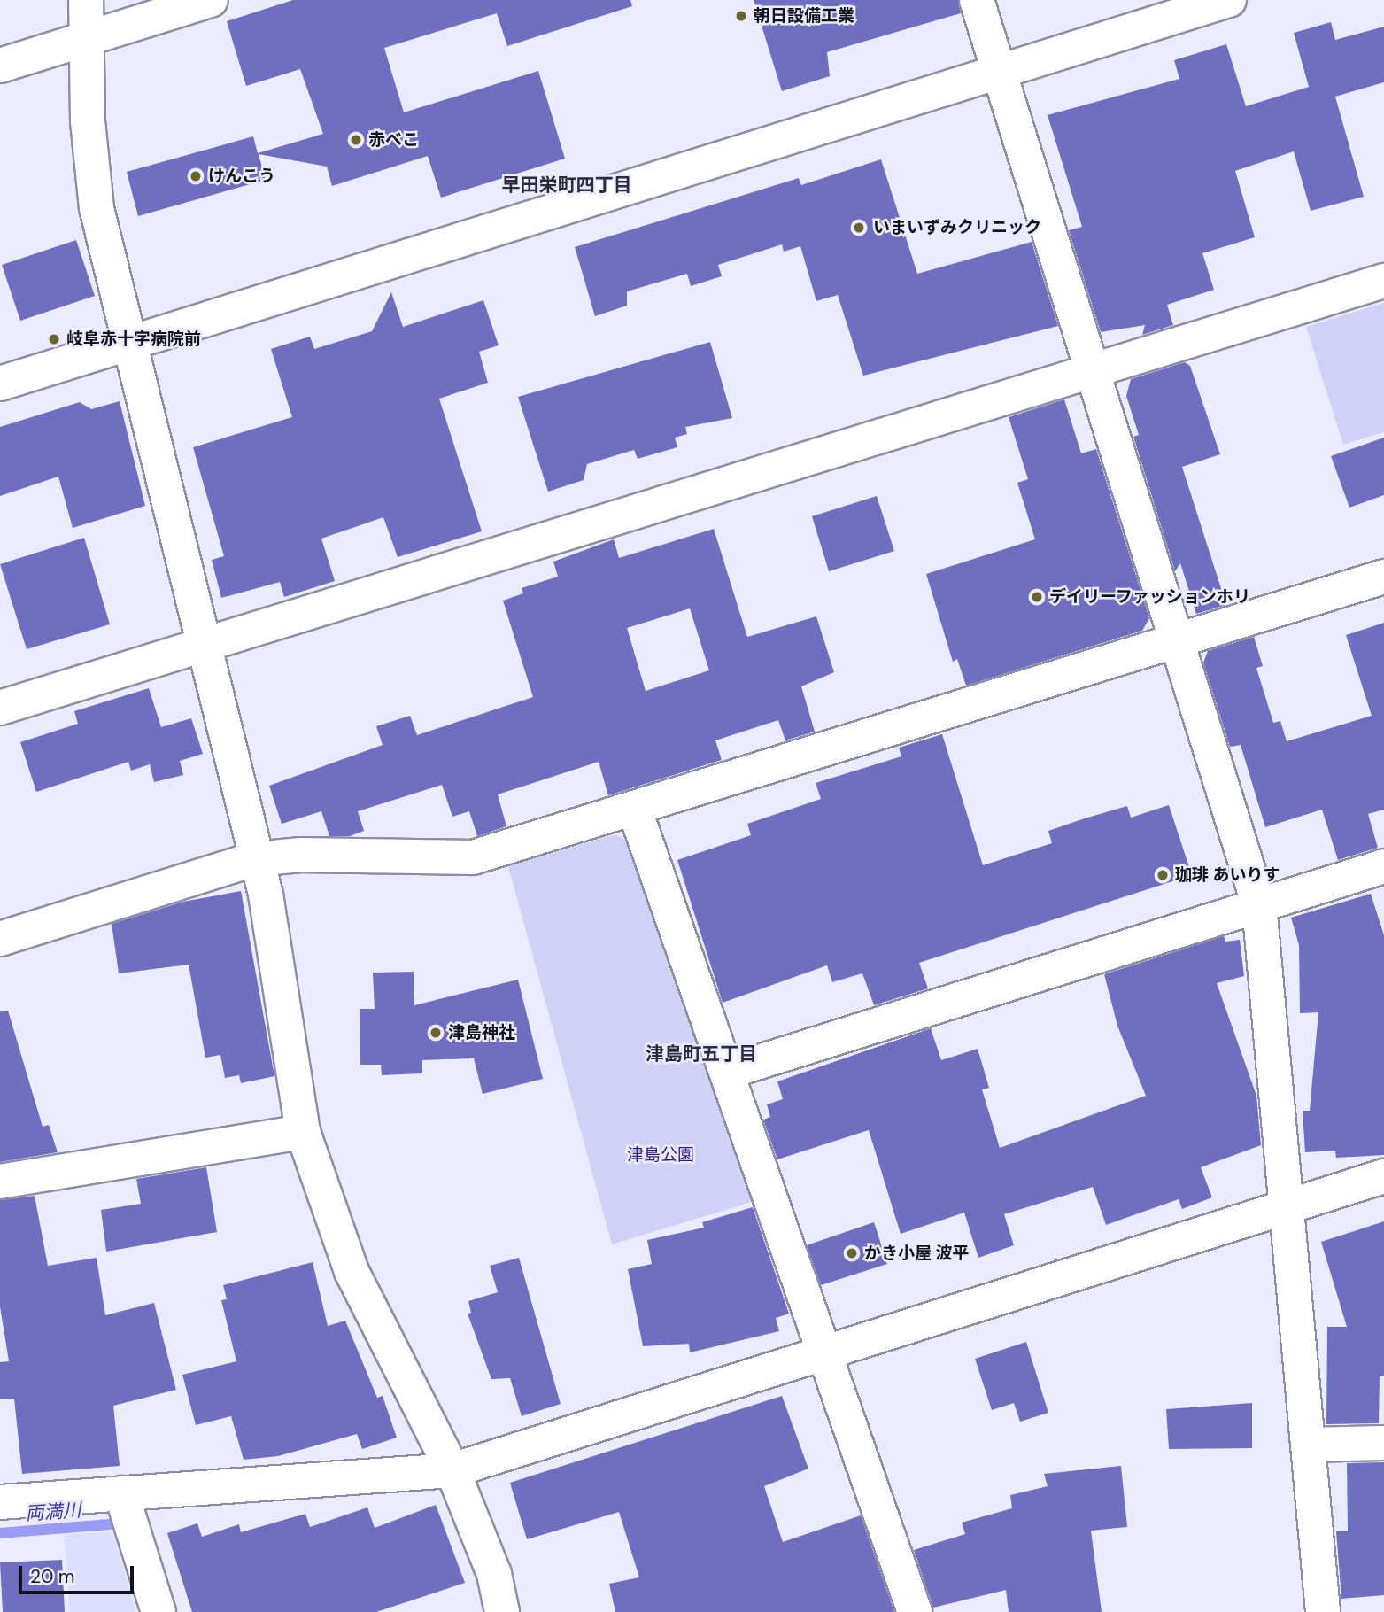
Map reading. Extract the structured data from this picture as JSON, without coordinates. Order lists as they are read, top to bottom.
{
  "districts": ["早田栄町四丁目", "津島町五丁目"],
  "water": ["両満川"],
  "parks": ["津島公園"],
  "places": [
    "朝日設備工業",
    "赤べこ",
    "けんこう",
    "いまいずみクリニック",
    "岐阜赤十字病院前",
    "デイリーファッションホリ",
    "珈琲 あいりす",
    "津島神社",
    "かき小屋 波平"
  ],
  "scale_bar": "20 m"
}
